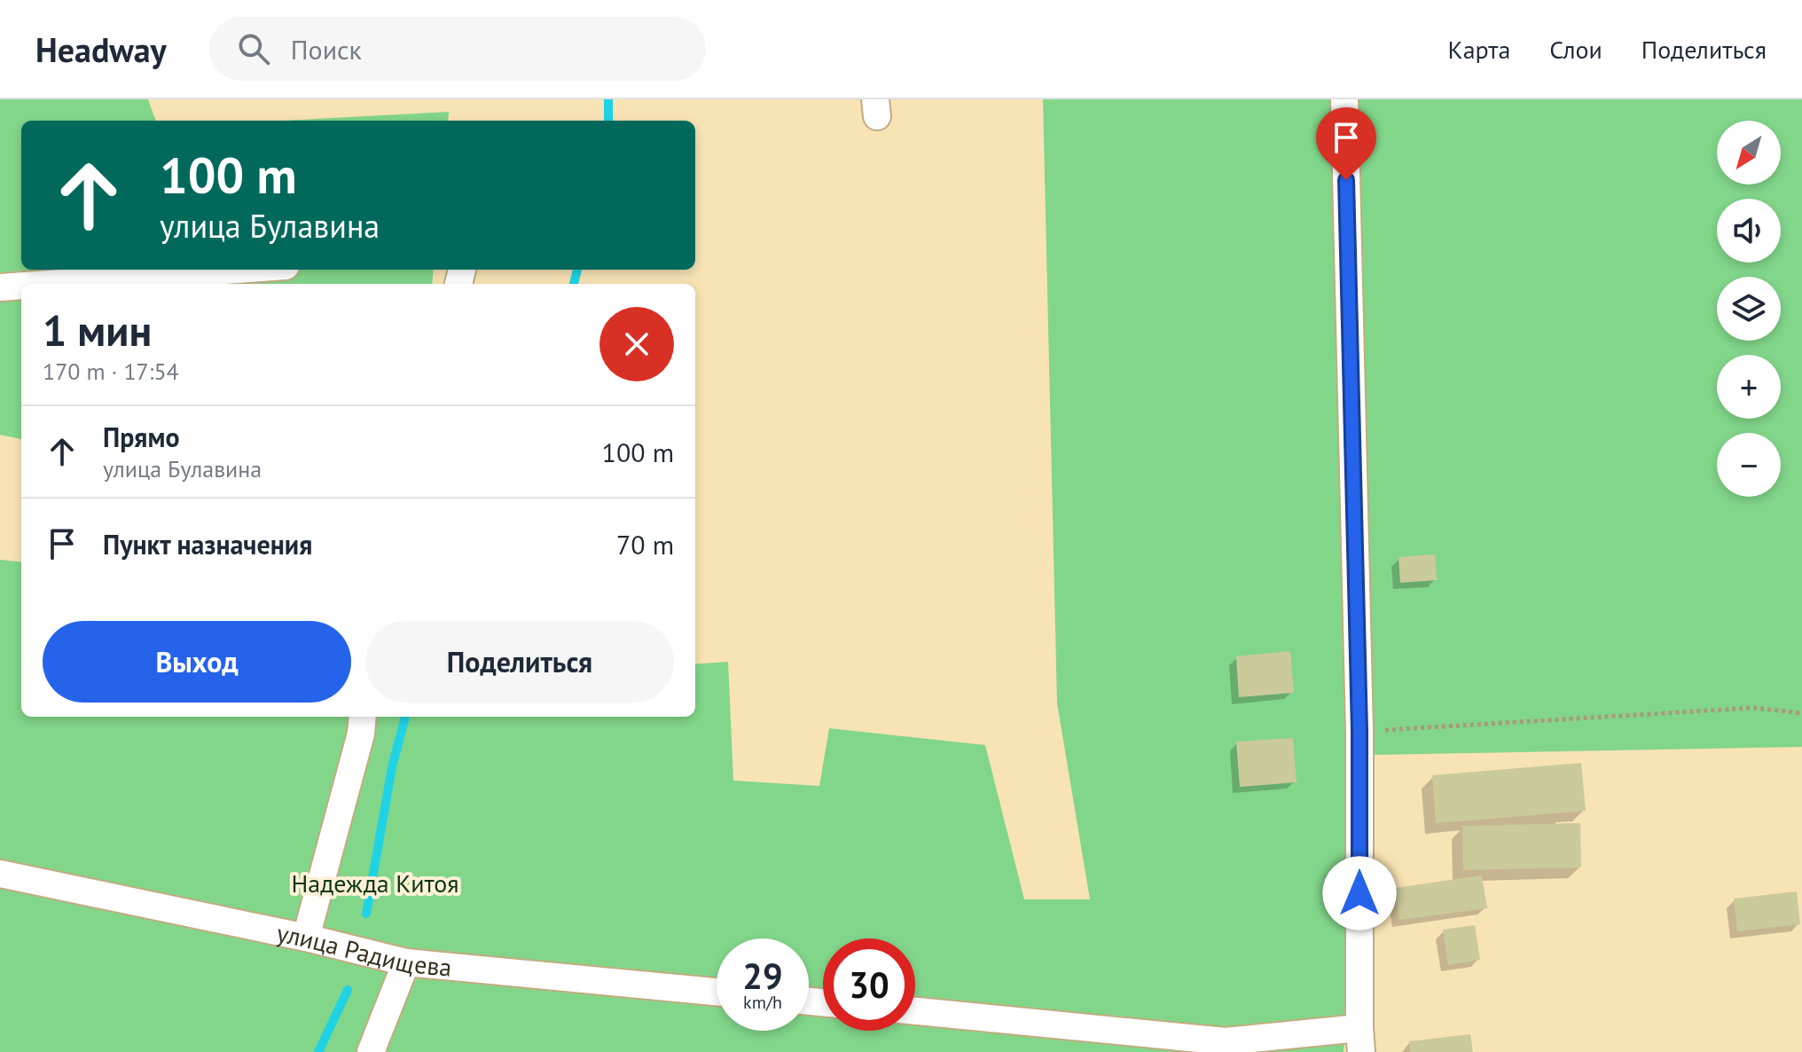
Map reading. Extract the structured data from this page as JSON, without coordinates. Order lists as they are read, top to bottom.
{
  "streets": {
    "street": ["улица Радищева"]
  },
  "parks": ["Надежда Китоя"],
  "north": "bottom left",
  "page": {
    "header": "Headway",
    "search": "Поиск",
    "nav": ["Карта", "Слои", "Поделиться"],
    "map_buttons": ["+", "−"],
    "turn": ["100 m", "улица Булавина"],
    "heading": ["1 мин", "170 m · 17:54"],
    "list": [
      {
        "name": "Прямо",
        "note": "улица Булавина",
        "value": "100 m"
      },
      {
        "name": "Пункт назначения",
        "value": "70 m"
      }
    ],
    "buttons": ["Выход", "Поделиться"],
    "speed": "29 km/h",
    "limit": "30"
  }
}
